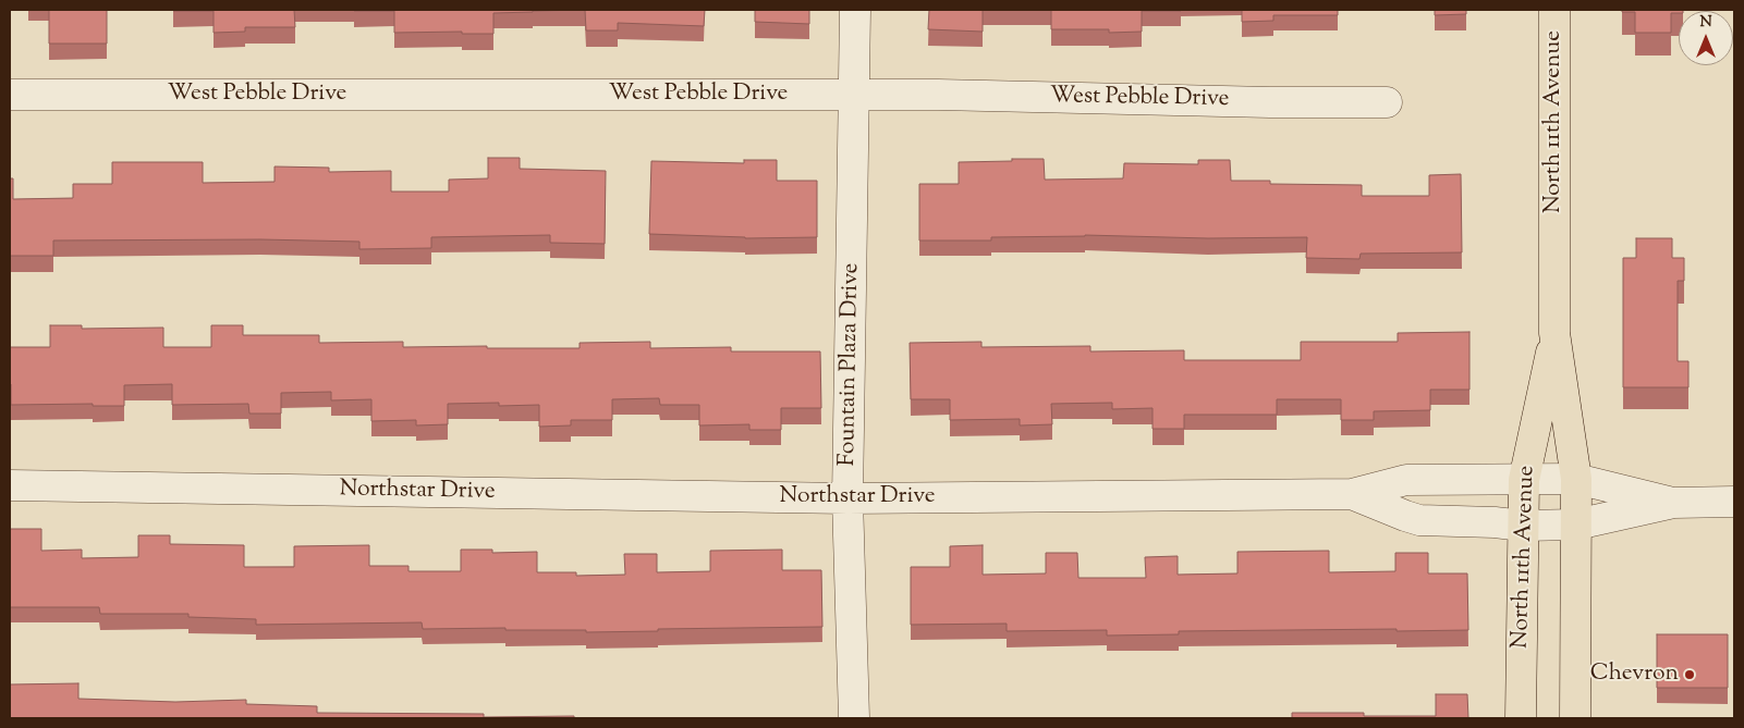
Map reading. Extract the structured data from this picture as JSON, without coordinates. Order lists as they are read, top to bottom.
{
  "streets": {
    "main road": ["North 11th Avenue"],
    "street": ["West Pebble Drive", "Fountain Plaza Drive", "Northstar Drive"]
  },
  "crossings": [
    ["West Pebble Drive", "Fountain Plaza Drive"],
    ["North 11th Avenue", "Northstar Drive"],
    ["Fountain Plaza Drive", "Northstar Drive"]
  ],
  "places": ["Chevron"],
  "north": "top"
}
